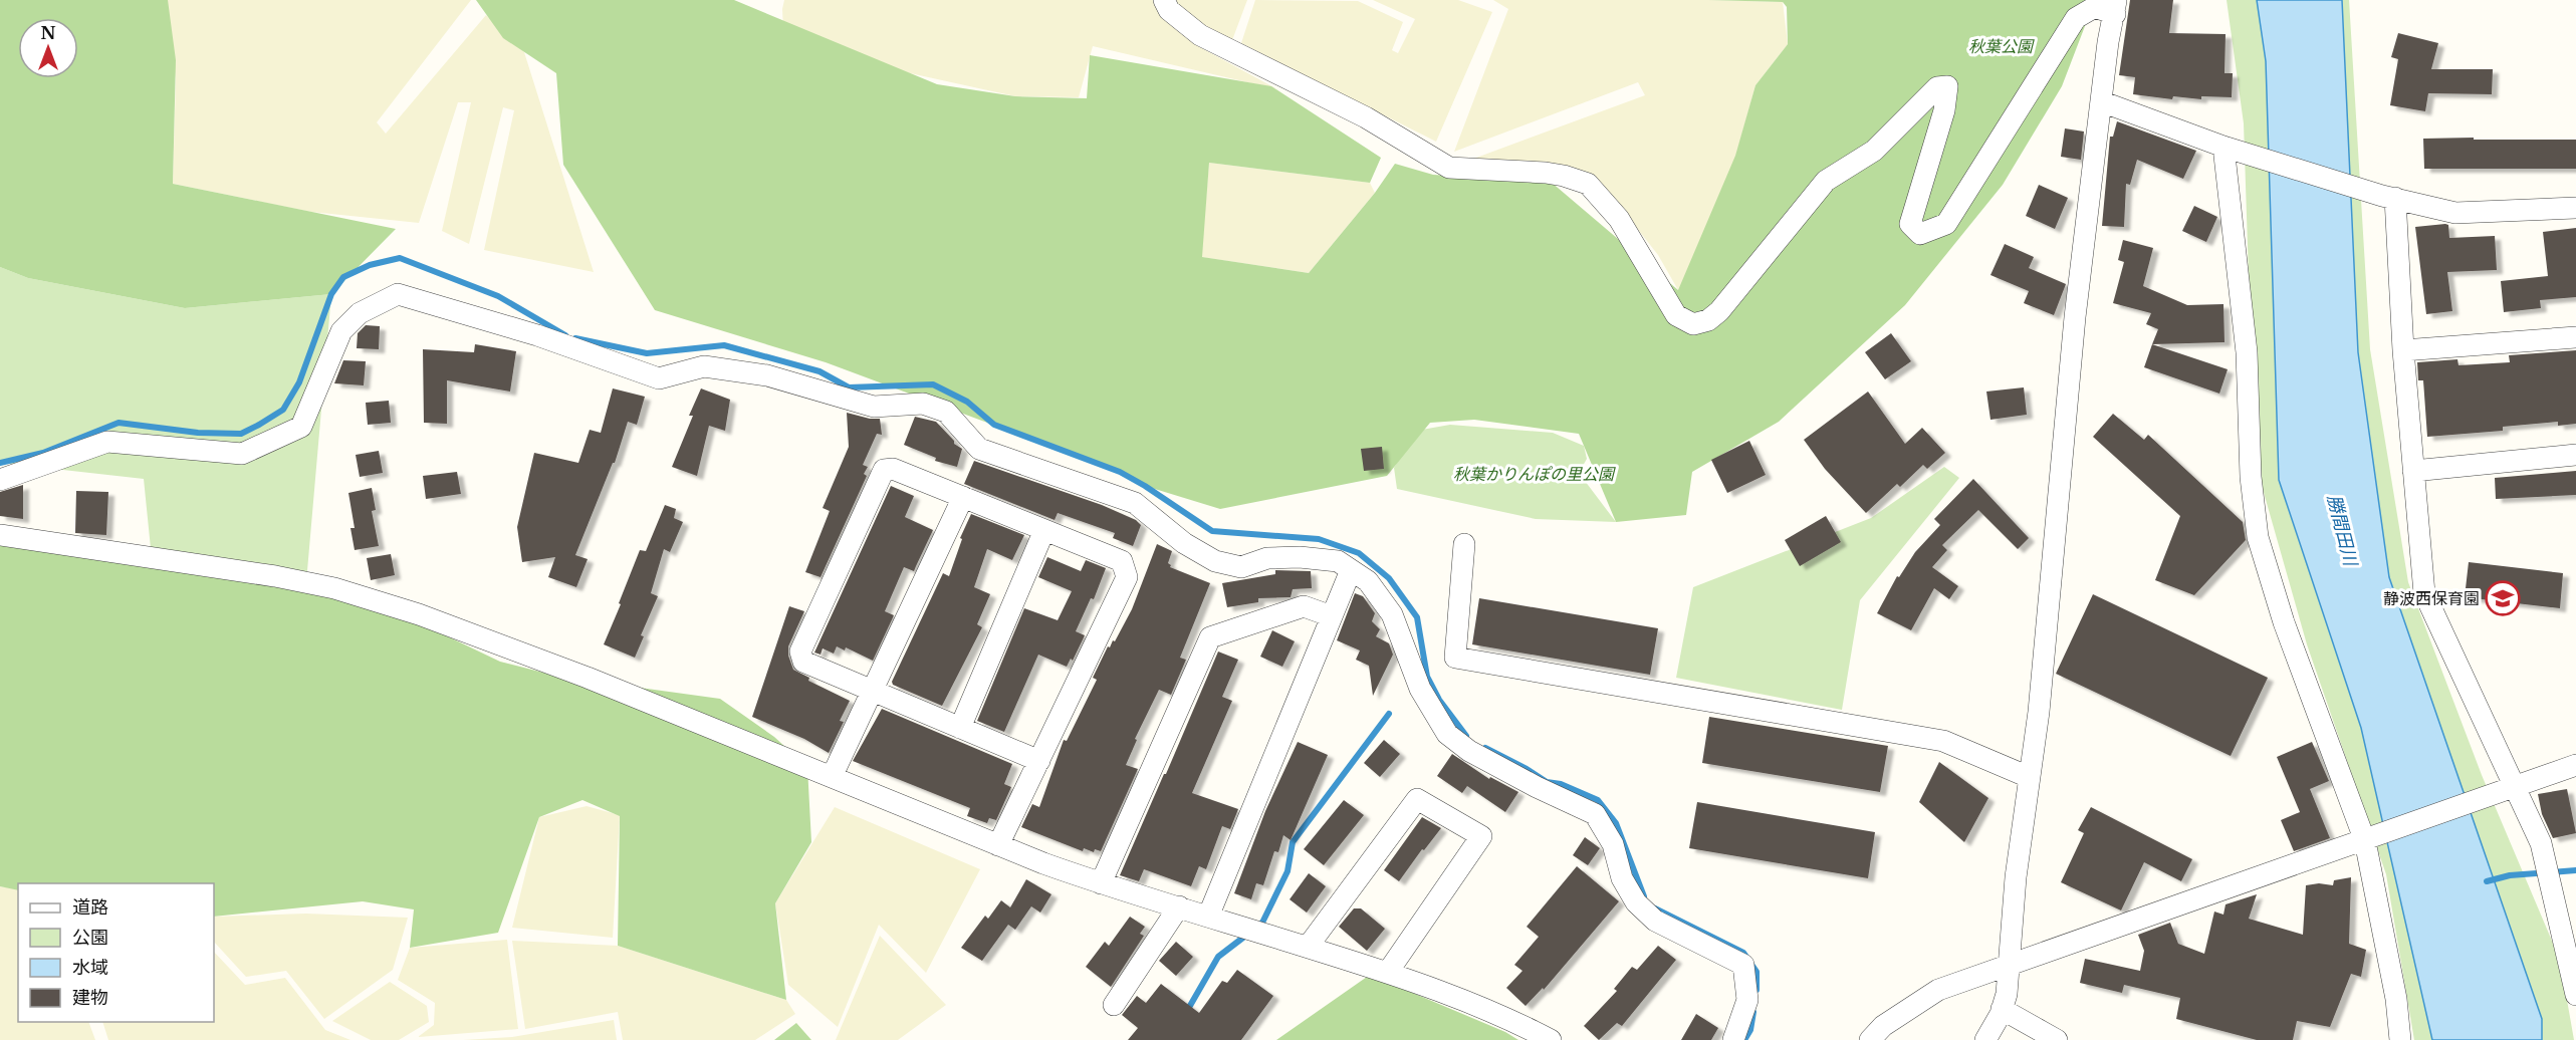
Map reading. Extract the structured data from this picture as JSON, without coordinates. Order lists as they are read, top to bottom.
{
  "water": ["勝間田川"],
  "parks": ["秋葉公園", "秋葉かりんぽの里公園"],
  "places": {
    "school or university": ["静波西保育園"]
  },
  "legend": [
    "道路",
    "公園",
    "水域",
    "建物"
  ],
  "north": "top"
}
